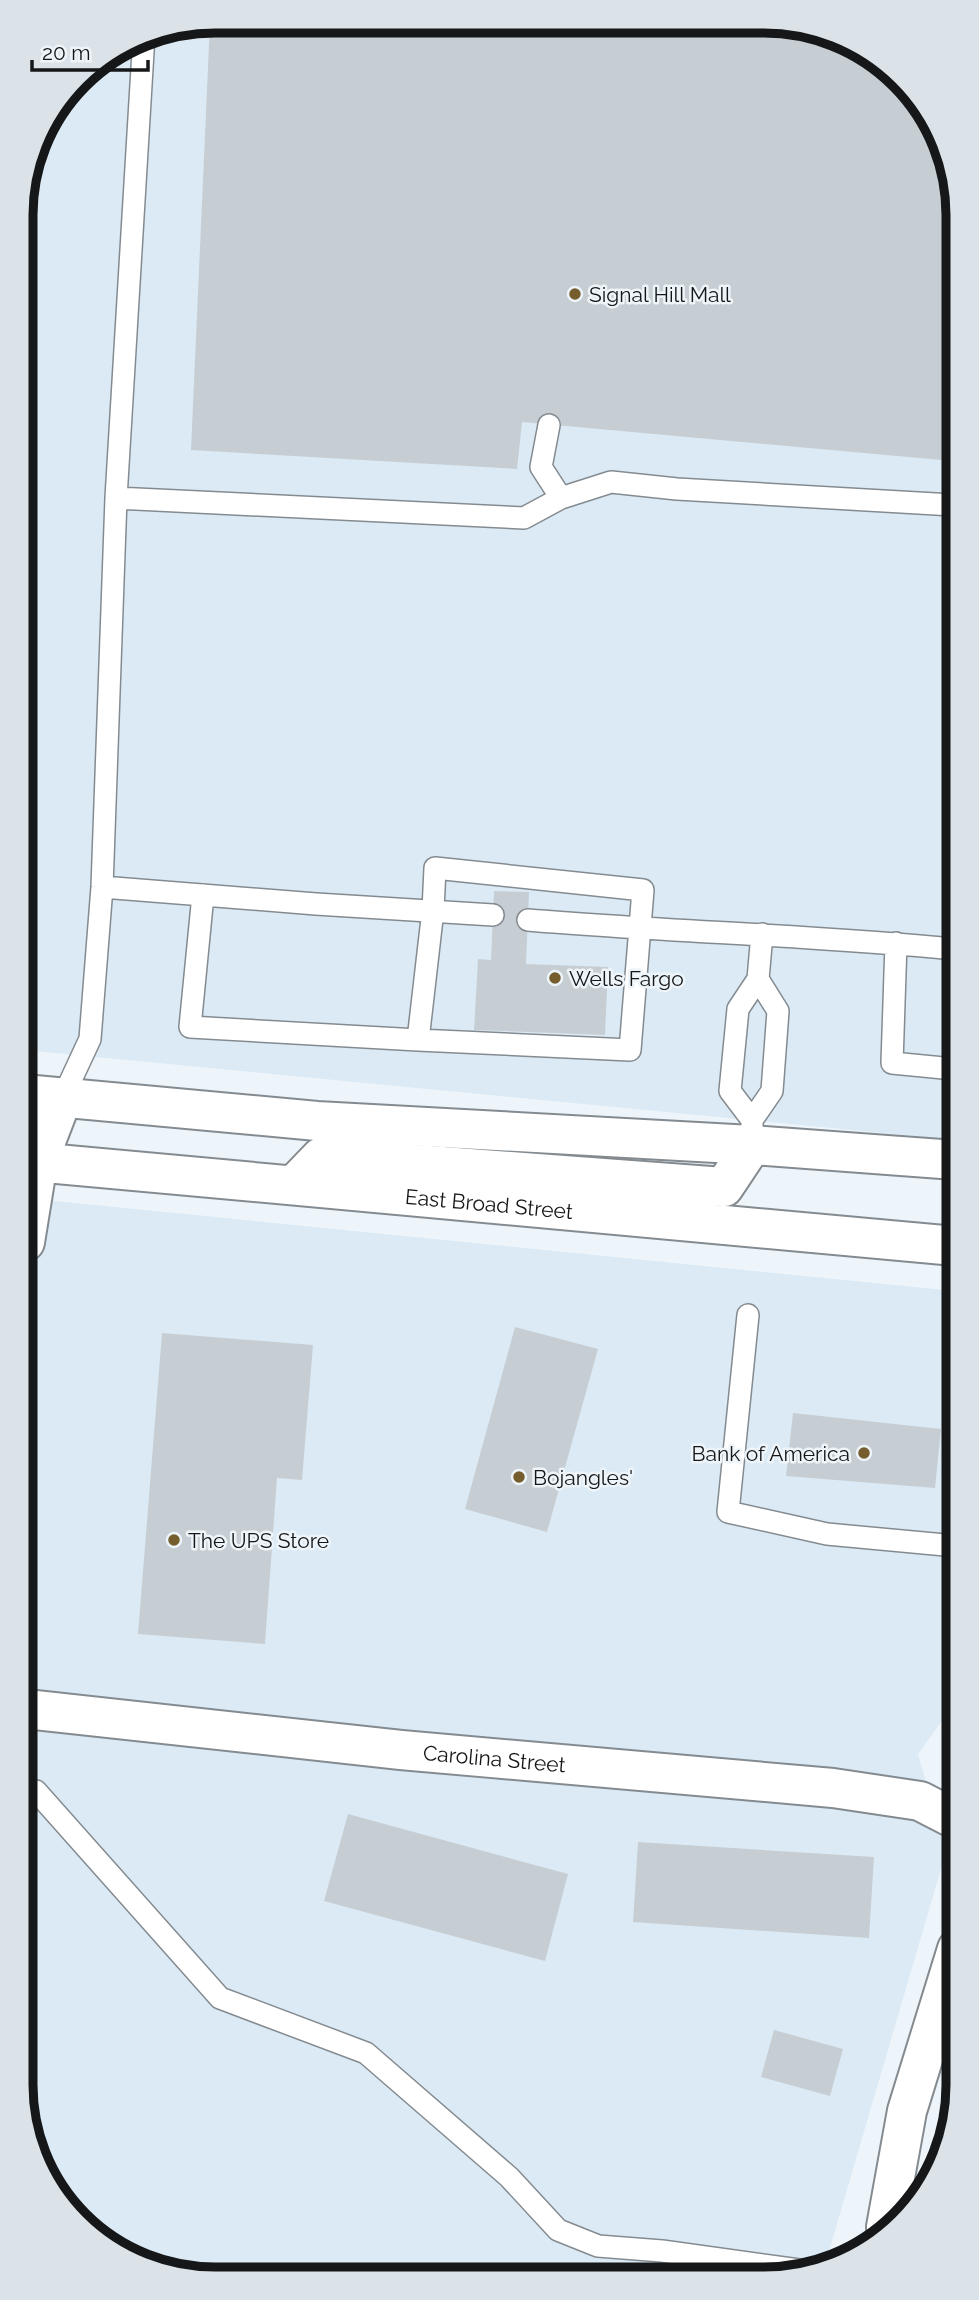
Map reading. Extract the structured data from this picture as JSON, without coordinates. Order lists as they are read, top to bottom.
{
  "streets": {
    "main road": ["East Broad Street", "Carolina Street"]
  },
  "places": [
    "Signal Hill Mall",
    "Wells Fargo",
    "Bank of America",
    "Bojangles'",
    "The UPS Store"
  ],
  "scale_bar": "20 m"
}
